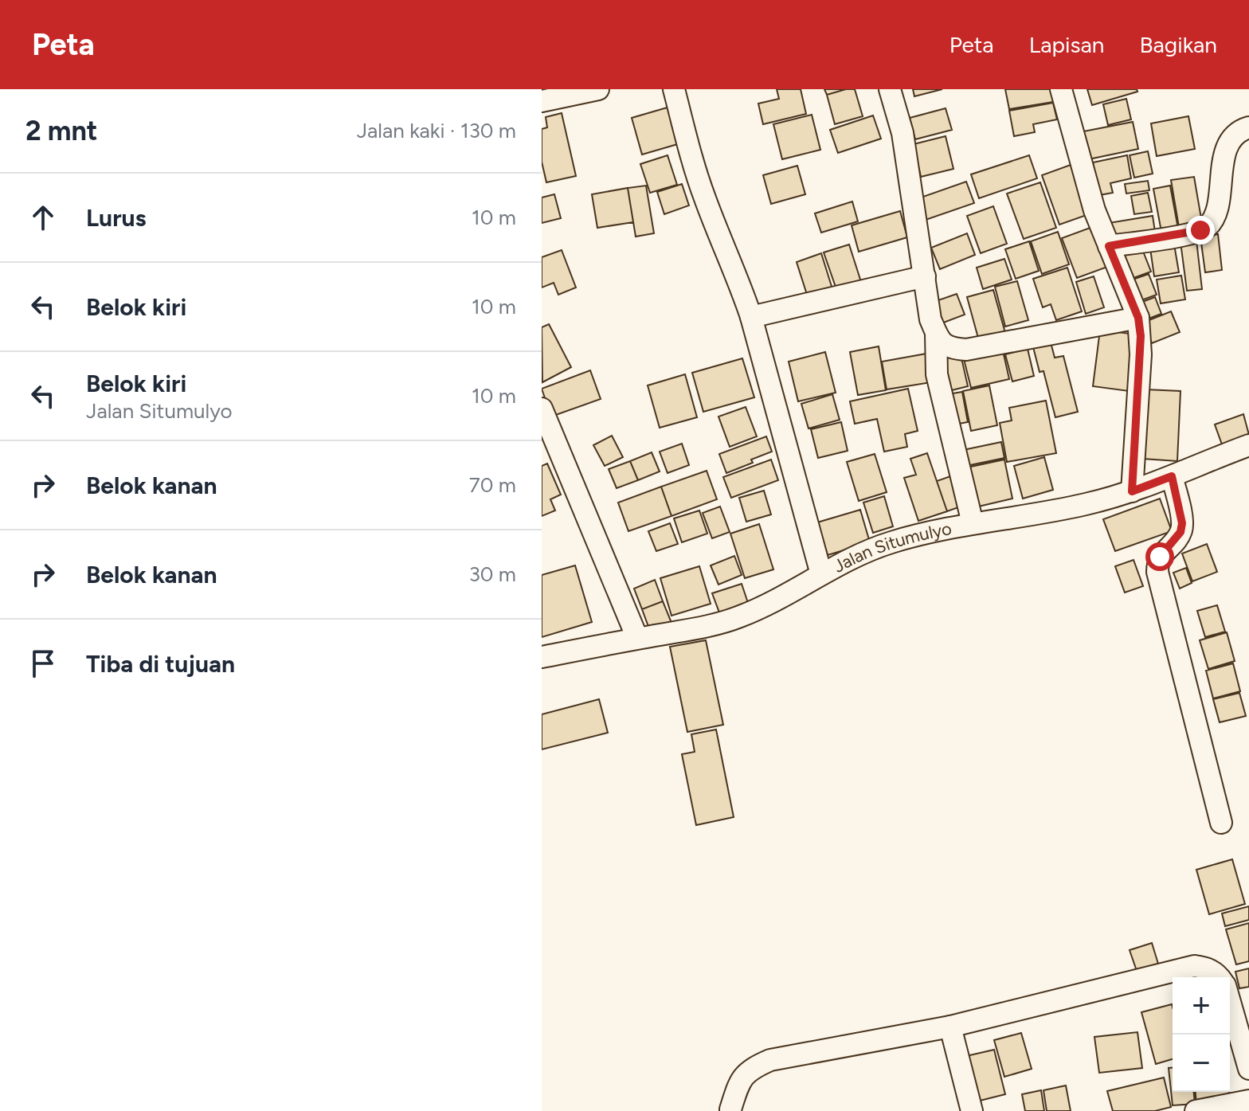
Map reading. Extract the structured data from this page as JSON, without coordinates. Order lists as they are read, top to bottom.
{
  "streets": {
    "street": ["Jalan Situmulyo"]
  },
  "page": {
    "header": "Peta",
    "nav": ["Peta", "Lapisan", "Bagikan"],
    "heading": ["2 mnt", "Jalan kaki · 130 m"],
    "list": [
      ["Lurus", "10 m"],
      ["Belok kiri", "10 m"],
      ["Belok kiri", "Jalan Situmulyo", "10 m"],
      ["Belok kanan", "70 m"],
      ["Belok kanan", "30 m"],
      "Tiba di tujuan"
    ],
    "map_buttons": ["+", "−"]
  }
}
